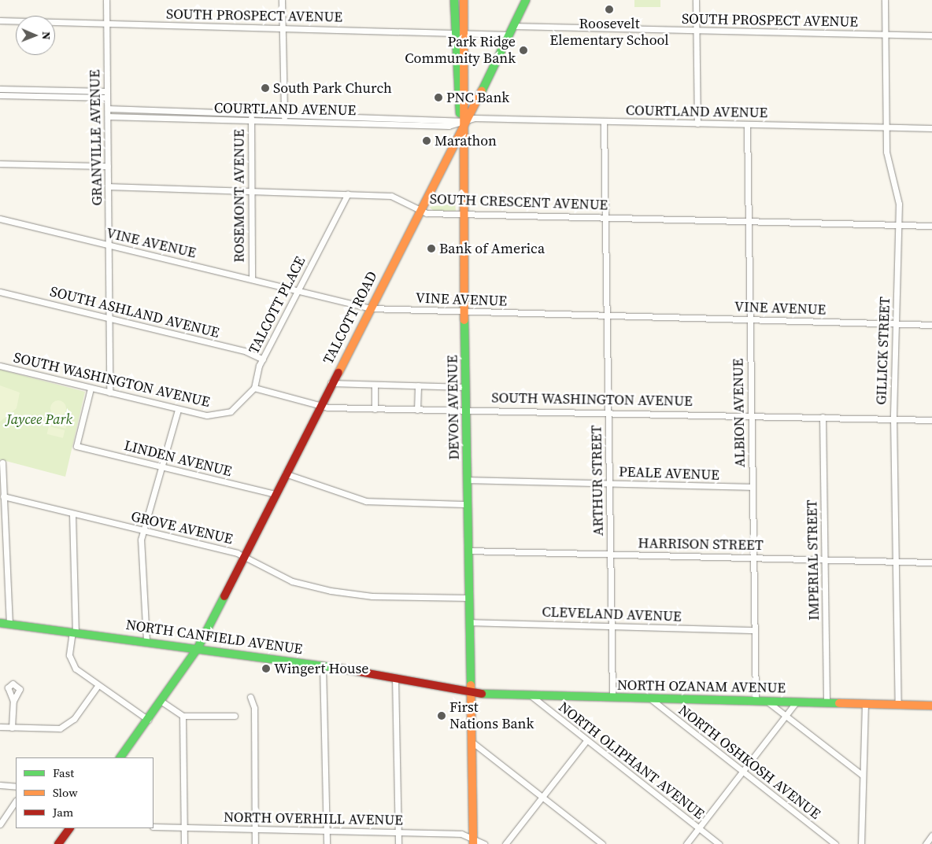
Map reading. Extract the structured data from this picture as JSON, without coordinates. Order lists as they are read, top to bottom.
{
  "streets": {
    "street": [
      "SOUTH PROSPECT AVENUE",
      "COURTLAND AVENUE",
      "GRANVILLE AVENUE",
      "ROSEMONT AVENUE",
      "SOUTH CRESCENT AVENUE",
      "VINE AVENUE",
      "TALCOTT PLACE",
      "SOUTH ASHLAND AVENUE",
      "TALCOTT ROAD",
      "GILLICK STREET",
      "SOUTH WASHINGTON AVENUE",
      "DEVON AVENUE",
      "ALBION AVENUE",
      "LINDEN AVENUE",
      "PEALE AVENUE",
      "ARTHUR STREET",
      "GROVE AVENUE",
      "HARRISON STREET",
      "IMPERIAL STREET",
      "CLEVELAND AVENUE",
      "NORTH CANFIELD AVENUE",
      "NORTH OZANAM AVENUE",
      "NORTH OLIPHANT AVENUE",
      "NORTH OSHKOSH AVENUE",
      "NORTH OVERHILL AVENUE"
    ]
  },
  "crossings": [
    ["SOUTH PROSPECT AVENUE", "GRANVILLE AVENUE"],
    ["SOUTH PROSPECT AVENUE", "GILLICK STREET"],
    ["SOUTH PROSPECT AVENUE", "DEVON AVENUE"],
    ["COURTLAND AVENUE", "GRANVILLE AVENUE"],
    ["COURTLAND AVENUE", "ROSEMONT AVENUE"],
    ["COURTLAND AVENUE", "GILLICK STREET"],
    ["COURTLAND AVENUE", "DEVON AVENUE"],
    ["COURTLAND AVENUE", "ALBION AVENUE"],
    ["COURTLAND AVENUE", "ARTHUR STREET"],
    ["GRANVILLE AVENUE", "SOUTH CRESCENT AVENUE"],
    ["GRANVILLE AVENUE", "VINE AVENUE"],
    ["GRANVILLE AVENUE", "SOUTH ASHLAND AVENUE"],
    ["GRANVILLE AVENUE", "SOUTH WASHINGTON AVENUE"],
    ["ROSEMONT AVENUE", "SOUTH CRESCENT AVENUE"],
    ["ROSEMONT AVENUE", "VINE AVENUE"],
    ["SOUTH CRESCENT AVENUE", "TALCOTT PLACE"],
    ["SOUTH CRESCENT AVENUE", "TALCOTT ROAD"],
    ["SOUTH CRESCENT AVENUE", "GILLICK STREET"],
    ["SOUTH CRESCENT AVENUE", "DEVON AVENUE"],
    ["SOUTH CRESCENT AVENUE", "ALBION AVENUE"],
    ["SOUTH CRESCENT AVENUE", "ARTHUR STREET"],
    ["VINE AVENUE", "TALCOTT PLACE"],
    ["VINE AVENUE", "TALCOTT ROAD"],
    ["VINE AVENUE", "GILLICK STREET"],
    ["VINE AVENUE", "DEVON AVENUE"],
    ["VINE AVENUE", "ALBION AVENUE"],
    ["VINE AVENUE", "ARTHUR STREET"],
    ["TALCOTT PLACE", "SOUTH ASHLAND AVENUE"],
    ["TALCOTT PLACE", "SOUTH WASHINGTON AVENUE"],
    ["TALCOTT ROAD", "SOUTH WASHINGTON AVENUE"],
    ["TALCOTT ROAD", "DEVON AVENUE"],
    ["TALCOTT ROAD", "LINDEN AVENUE"],
    ["TALCOTT ROAD", "GROVE AVENUE"],
    ["TALCOTT ROAD", "NORTH CANFIELD AVENUE"],
    ["GILLICK STREET", "SOUTH WASHINGTON AVENUE"],
    ["GILLICK STREET", "HARRISON STREET"],
    ["GILLICK STREET", "NORTH OZANAM AVENUE"],
    ["SOUTH WASHINGTON AVENUE", "DEVON AVENUE"],
    ["SOUTH WASHINGTON AVENUE", "ALBION AVENUE"],
    ["SOUTH WASHINGTON AVENUE", "LINDEN AVENUE"],
    ["SOUTH WASHINGTON AVENUE", "ARTHUR STREET"],
    ["SOUTH WASHINGTON AVENUE", "IMPERIAL STREET"],
    ["DEVON AVENUE", "PEALE AVENUE"],
    ["DEVON AVENUE", "GROVE AVENUE"],
    ["DEVON AVENUE", "HARRISON STREET"],
    ["DEVON AVENUE", "CLEVELAND AVENUE"],
    ["DEVON AVENUE", "NORTH CANFIELD AVENUE"],
    ["DEVON AVENUE", "NORTH OZANAM AVENUE"],
    ["DEVON AVENUE", "NORTH OVERHILL AVENUE"],
    ["ALBION AVENUE", "PEALE AVENUE"],
    ["ALBION AVENUE", "HARRISON STREET"],
    ["ALBION AVENUE", "CLEVELAND AVENUE"],
    ["ALBION AVENUE", "NORTH OZANAM AVENUE"],
    ["PEALE AVENUE", "ARTHUR STREET"],
    ["ARTHUR STREET", "HARRISON STREET"],
    ["ARTHUR STREET", "CLEVELAND AVENUE"],
    ["ARTHUR STREET", "NORTH OZANAM AVENUE"],
    ["HARRISON STREET", "IMPERIAL STREET"],
    ["IMPERIAL STREET", "NORTH OZANAM AVENUE"],
    ["NORTH CANFIELD AVENUE", "NORTH OZANAM AVENUE"],
    ["NORTH OZANAM AVENUE", "NORTH OLIPHANT AVENUE"],
    ["NORTH OZANAM AVENUE", "NORTH OSHKOSH AVENUE"]
  ],
  "parks": ["Jaycee Park"],
  "places": [
    "Roosevelt Elementary School",
    "Park Ridge Community Bank",
    "South Park Church",
    "PNC Bank",
    "Marathon",
    "Bank of America",
    "Wingert House",
    "First Nations Bank"
  ],
  "legend": ["Fast", "Slow", "Jam"],
  "north": "right"
}
